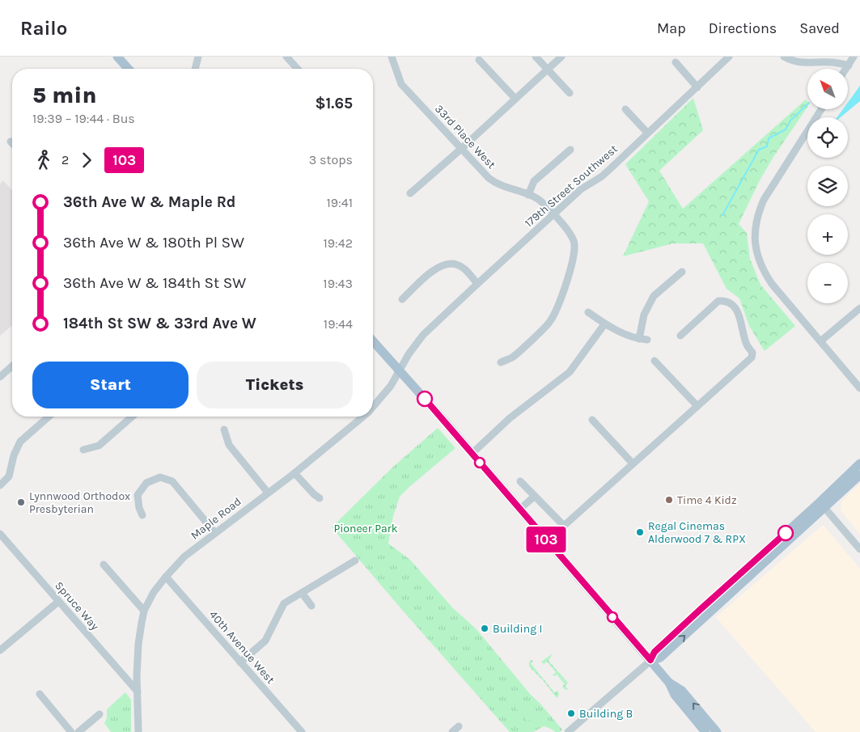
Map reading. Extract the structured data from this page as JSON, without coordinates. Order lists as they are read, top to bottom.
{
  "streets": {
    "street": [
      "33rd Place West",
      "179th Street Southwest",
      "Maple Road",
      "Spruce Way",
      "40th Avenue West"
    ]
  },
  "crossings": [
    ["33rd Place West", "179th Street Southwest"],
    ["179th Street Southwest", "Maple Road"],
    ["Maple Road", "Spruce Way"],
    ["Maple Road", "40th Avenue West"]
  ],
  "parks": ["Pioneer Park"],
  "places": [
    "Time 4 Kidz",
    "Lynnwood Orthodox Presbyterian",
    "Regal Cinemas Alderwood 7 & RPX",
    "Building I",
    "Building B"
  ],
  "lines": ["bus line 103"],
  "north": "top left",
  "page": {
    "header": "Railo",
    "nav": ["Map", "Directions", "Saved"],
    "on_map": "103",
    "map_buttons": ["+", "−"],
    "heading": ["5 min", "19:39 – 19:44 · Bus", "$1.65"],
    "legs": ["2", "103", "3 stops"],
    "list": [
      {
        "name": "36th Ave W & Maple Rd",
        "value": "19:41"
      },
      {
        "name": "36th Ave W & 180th Pl SW",
        "value": "19:42"
      },
      {
        "name": "36th Ave W & 184th St SW",
        "value": "19:43"
      },
      {
        "name": "184th St SW & 33rd Ave W",
        "value": "19:44"
      }
    ],
    "buttons": ["Start", "Tickets"]
  }
}
